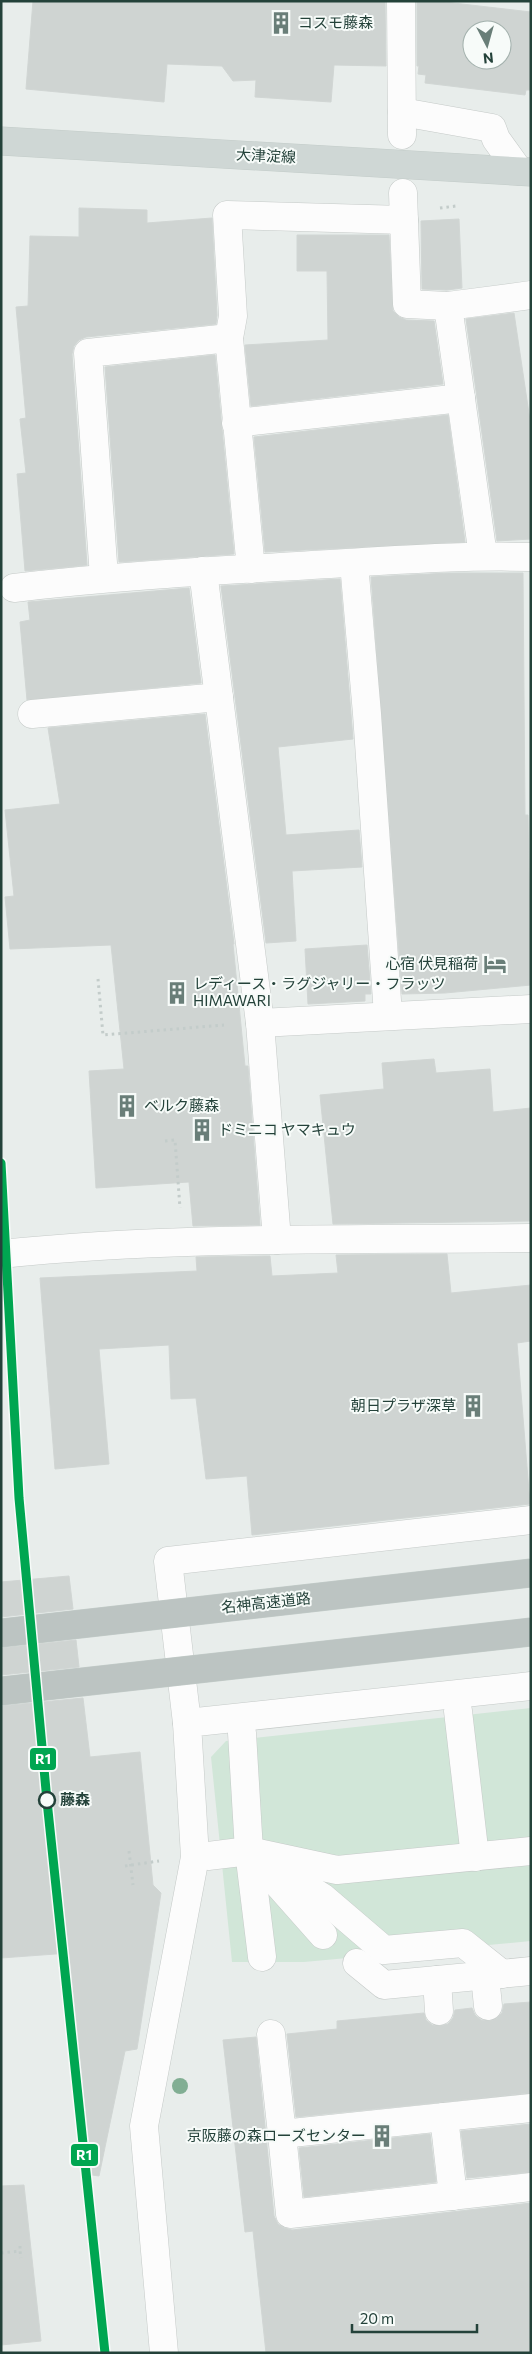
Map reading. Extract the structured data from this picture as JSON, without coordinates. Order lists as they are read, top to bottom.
{
  "streets": {
    "highway": ["名神高速道路"],
    "main road": ["大津淀線"]
  },
  "places": {
    "building": [
      "コスモ藤森",
      "レディース・ラグジャリー・フラッツ HIMAWARI",
      "ベルク藤森",
      "ドミニコ ヤマキュウ",
      "朝日プラザ深草",
      "京阪藤の森ローズセンター"
    ],
    "hotel": ["心宿 伏見稲荷"],
    "other": ["藤森"]
  },
  "lines": ["transit line R1"],
  "scale_bar": "20 m",
  "north": "bottom"
}
